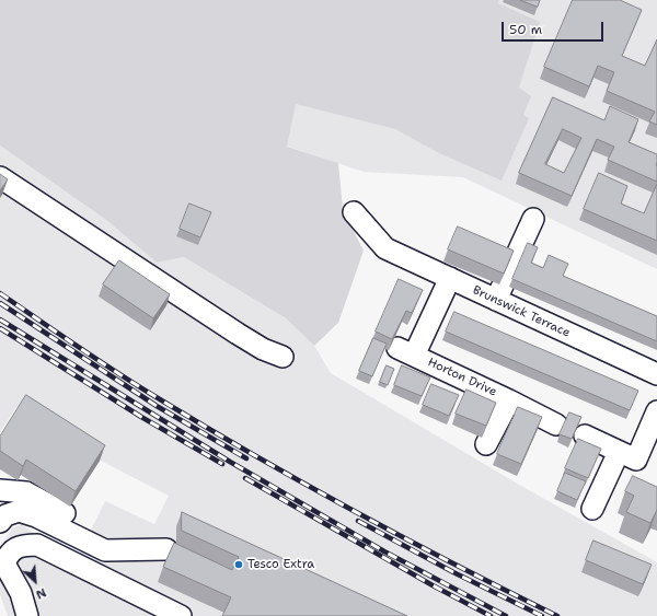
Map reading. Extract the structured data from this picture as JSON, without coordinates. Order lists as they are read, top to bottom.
{
  "streets": {
    "street": ["Brunswick Terrace", "Horton Drive"]
  },
  "crossings": [
    ["Brunswick Terrace", "Horton Drive"]
  ],
  "places": ["Tesco Extra"],
  "scale_bar": "50 m",
  "north": "bottom right"
}
